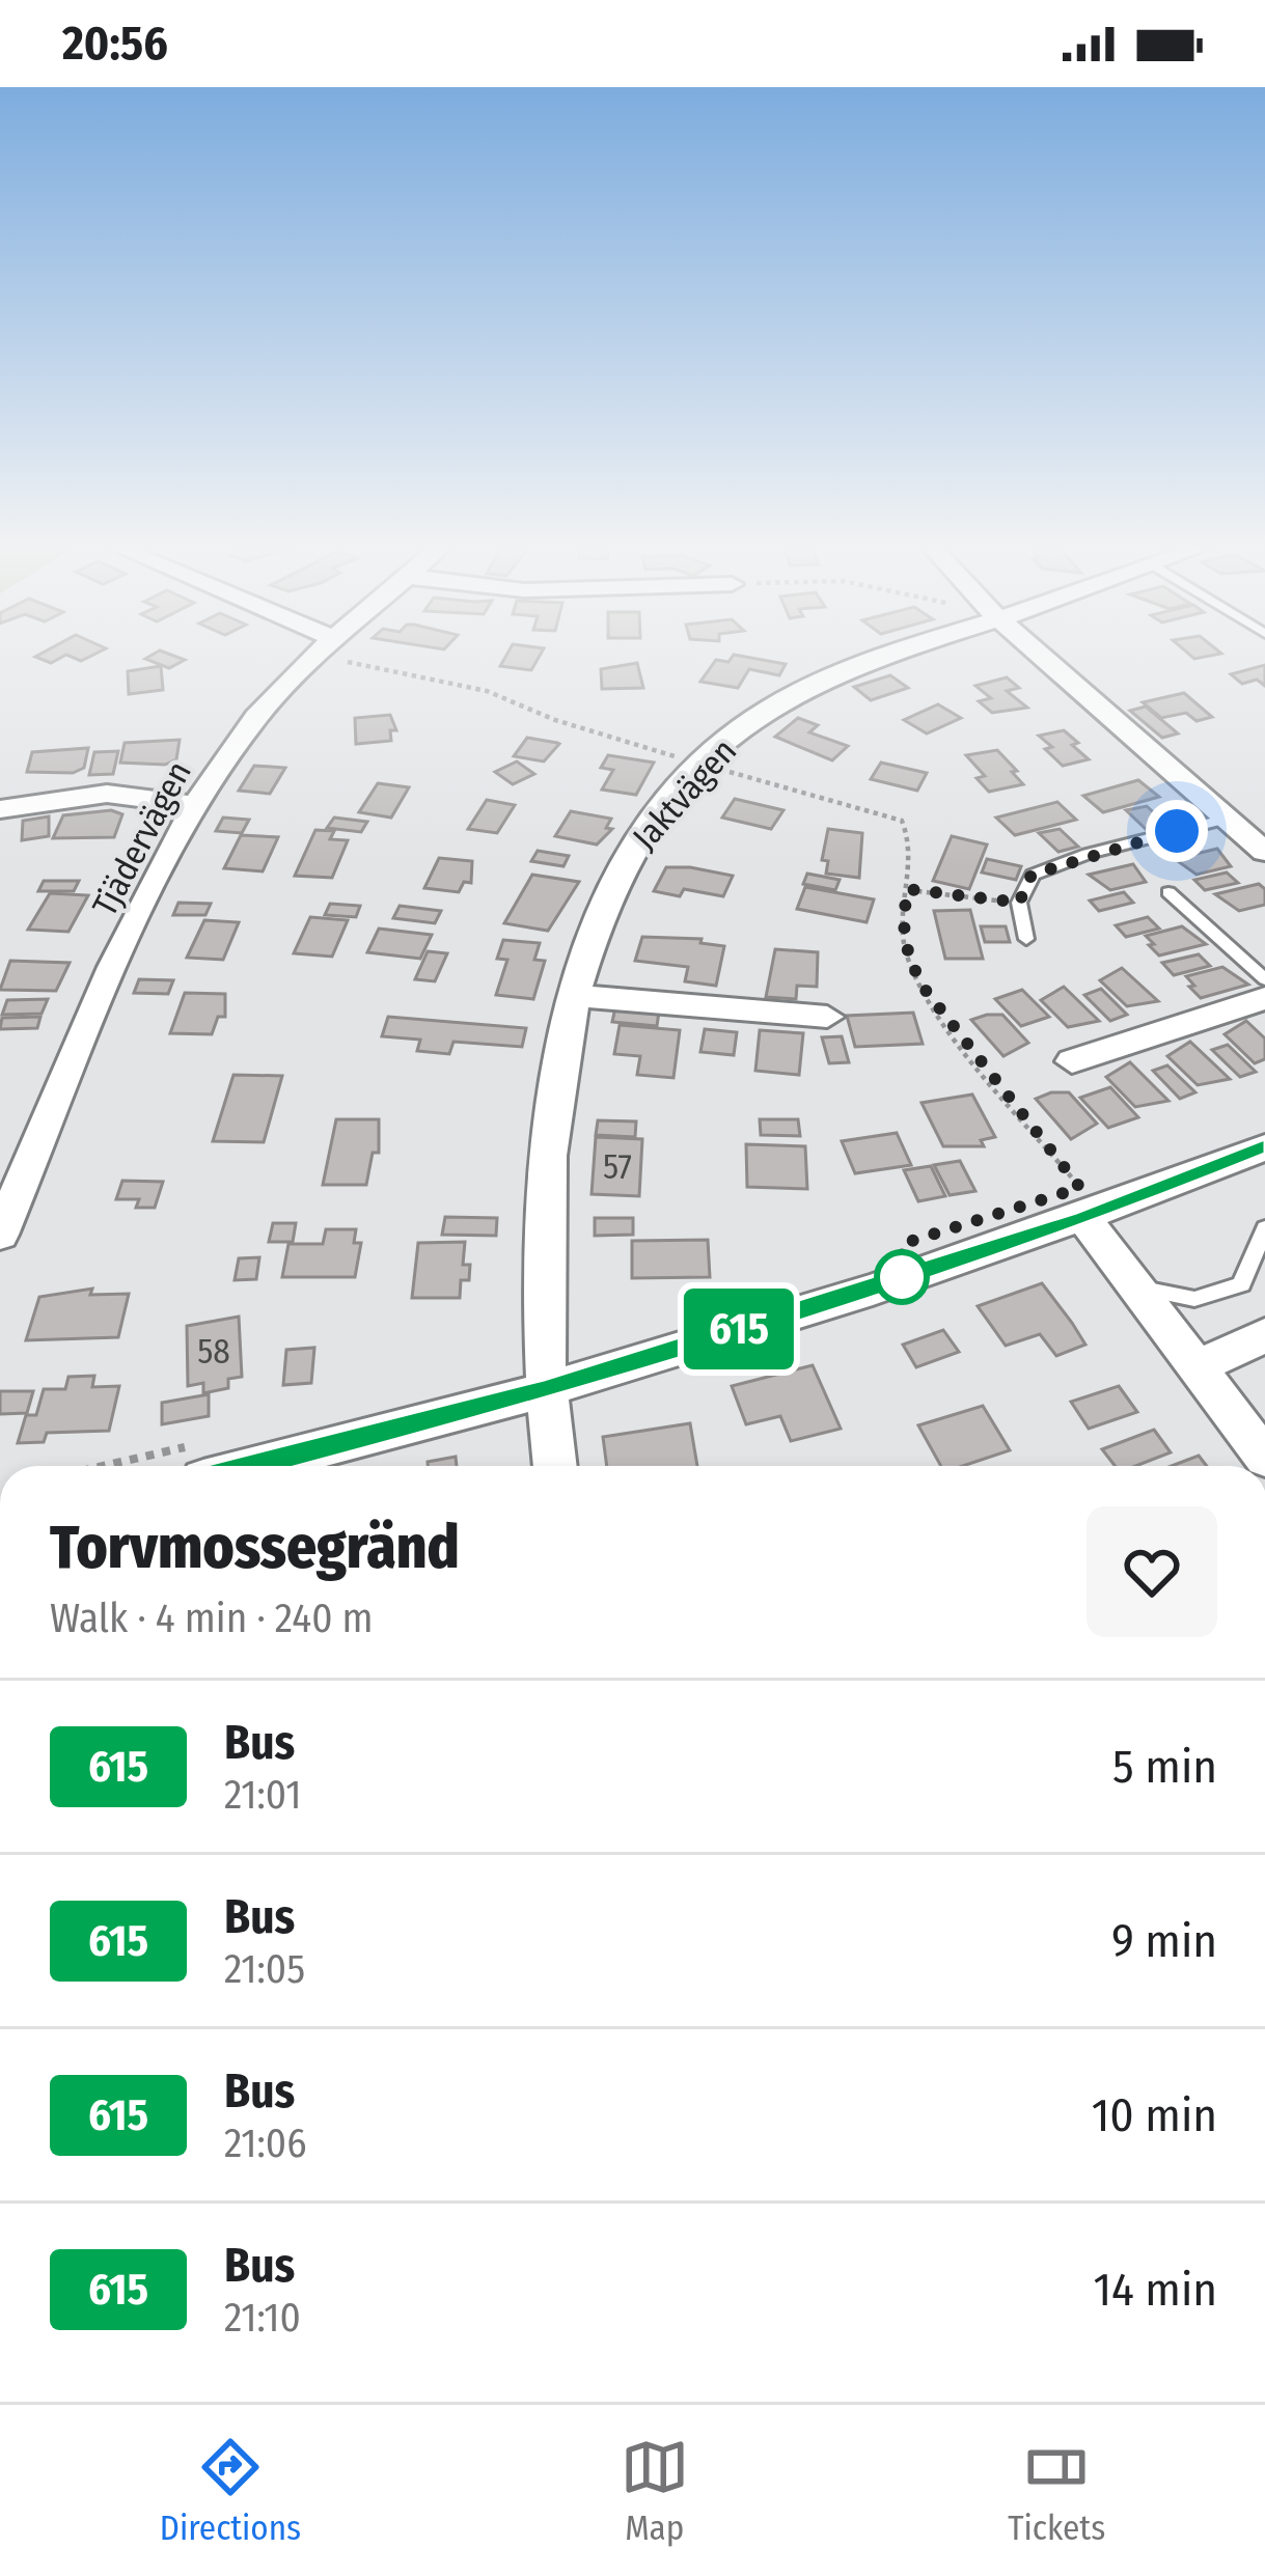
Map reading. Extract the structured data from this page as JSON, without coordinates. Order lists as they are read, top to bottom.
{
  "streets": {
    "street": ["Jaktvägen", "Tjädervägen"]
  },
  "lines": ["bus line 615"],
  "house_numbers": ["57", "58"],
  "page": {
    "status": "20:56",
    "on_map": "615",
    "heading": ["Torvmossegränd", "Walk · 4 min · 240 m"],
    "list": [
      {
        "mark": "615",
        "name": "Bus",
        "note": "21:01",
        "value": "5 min"
      },
      {
        "mark": "615",
        "name": "Bus",
        "note": "21:05",
        "value": "9 min"
      },
      {
        "mark": "615",
        "name": "Bus",
        "note": "21:06",
        "value": "10 min"
      },
      {
        "mark": "615",
        "name": "Bus",
        "note": "21:10",
        "value": "14 min"
      }
    ],
    "tabs": ["Directions", "Map", "Tickets"]
  }
}
